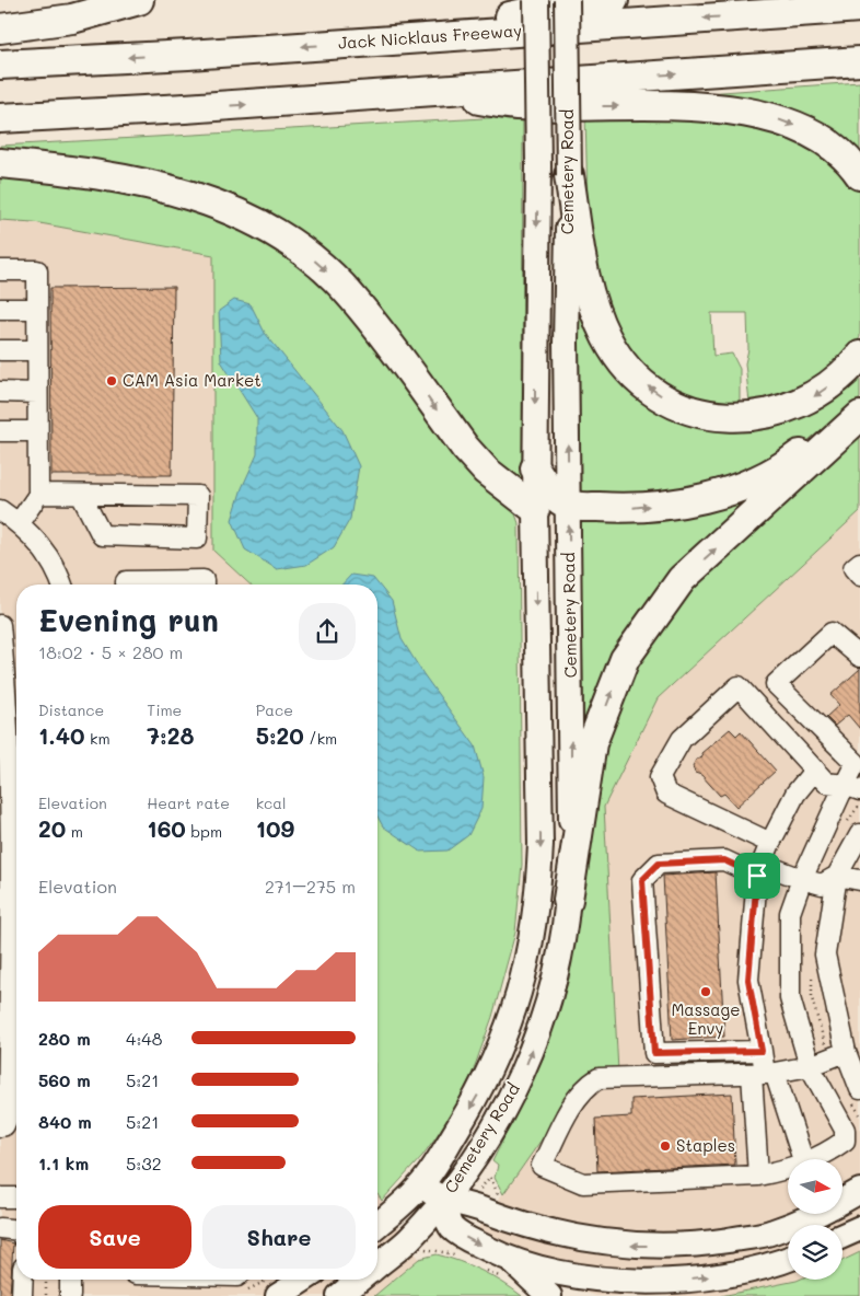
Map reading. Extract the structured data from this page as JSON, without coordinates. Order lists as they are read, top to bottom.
{
  "streets": {
    "highway": ["Jack Nicklaus Freeway"],
    "main road": ["Cemetery Road"]
  },
  "places": ["CAM Asia Market", "Massage Envy", "Staples"],
  "north": "right",
  "page": {
    "heading": ["Evening run", "18:02 · 5 × 280 m"],
    "stats": [
      ["Distance", "1.40 km"],
      ["Time", "7:28"],
      ["Pace", "5:20 /km"],
      ["Elevation", "20 m"],
      ["Heart rate", "160 bpm"],
      ["kcal", "109"]
    ],
    "chart": ["Elevation", "271–275 m"],
    "list": [
      {
        "name": "280 m",
        "note": "4:48"
      },
      {
        "name": "560 m",
        "note": "5:21"
      },
      {
        "name": "840 m",
        "note": "5:21"
      },
      {
        "name": "1.1 km",
        "note": "5:32"
      }
    ],
    "buttons": ["Save", "Share"]
  }
}
